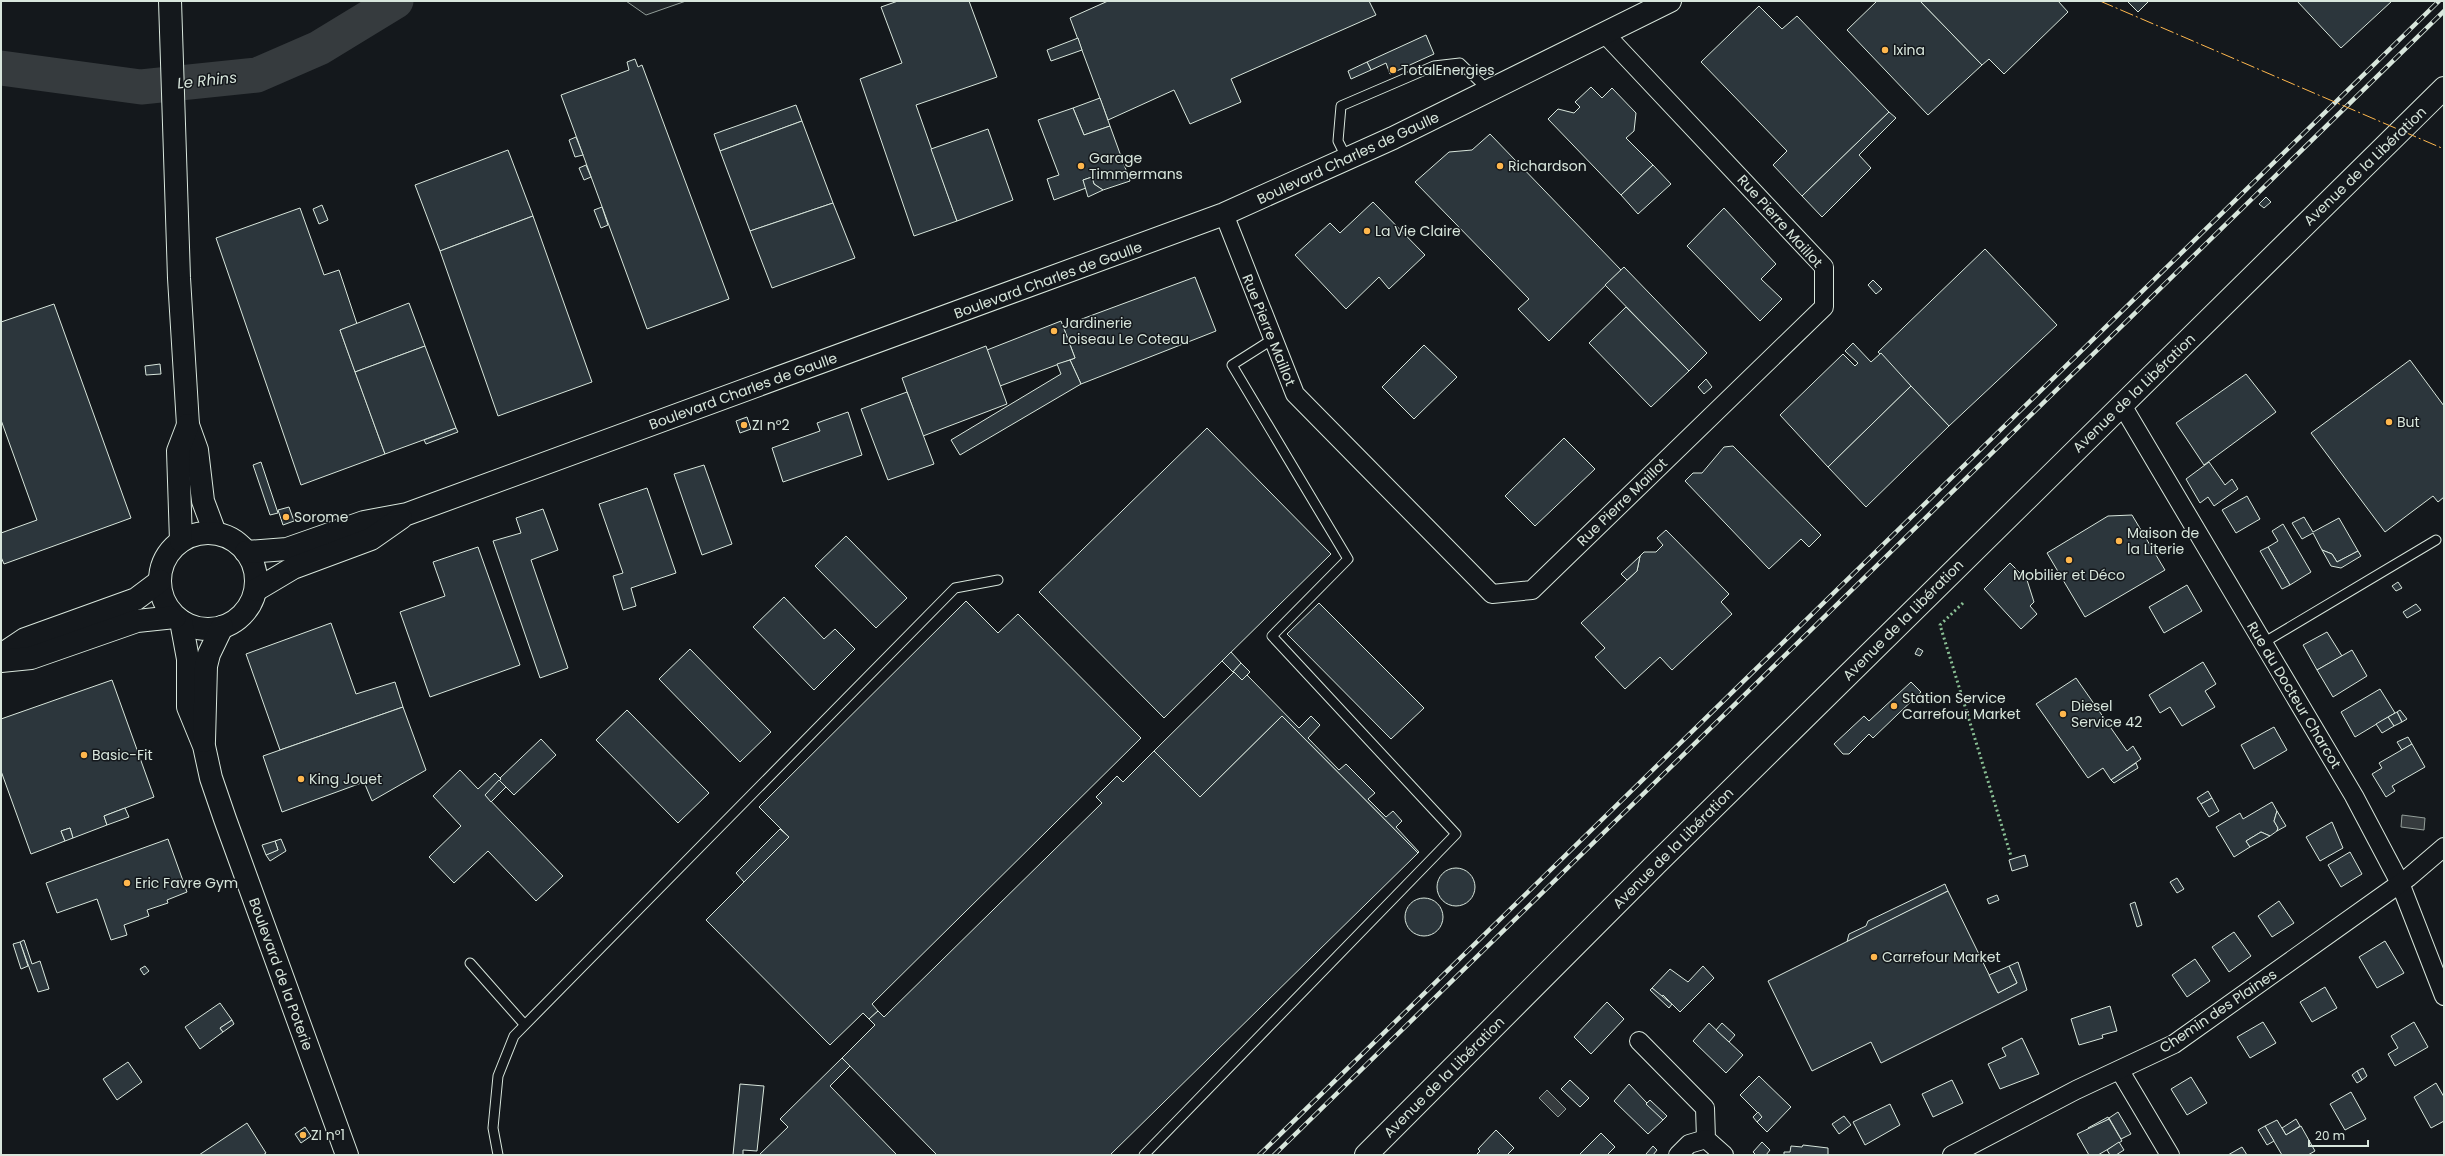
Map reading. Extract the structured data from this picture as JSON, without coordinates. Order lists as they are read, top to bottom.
{
  "streets": {
    "street": [
      "Boulevard Charles de Gaulle",
      "Avenue de la Libération",
      "Rue Pierre Maillot",
      "Rue du Docteur Charcot",
      "Boulevard de la Poterie",
      "Chemin des Plaines"
    ]
  },
  "crossings": [
    ["Boulevard Charles de Gaulle", "Rue Pierre Maillot"],
    ["Boulevard Charles de Gaulle", "Boulevard de la Poterie"],
    ["Avenue de la Libération", "Rue du Docteur Charcot"],
    ["Rue du Docteur Charcot", "Chemin des Plaines"]
  ],
  "water": ["Le Rhins"],
  "places": [
    "Ixina",
    "TotalEnergies",
    "Garage Timmermans",
    "Richardson",
    "La Vie Claire",
    "Jardinerie Loiseau Le Coteau",
    "But",
    "ZI n°2",
    "Sorome",
    "Maison de la Literie",
    "Mobilier et Déco",
    "Station Service Carrefour Market",
    "Diesel Service 42",
    "Basic-Fit",
    "King Jouet",
    "Eric Favre Gym",
    "Carrefour Market",
    "ZI n°1"
  ],
  "scale_bar": "20 m"
}
